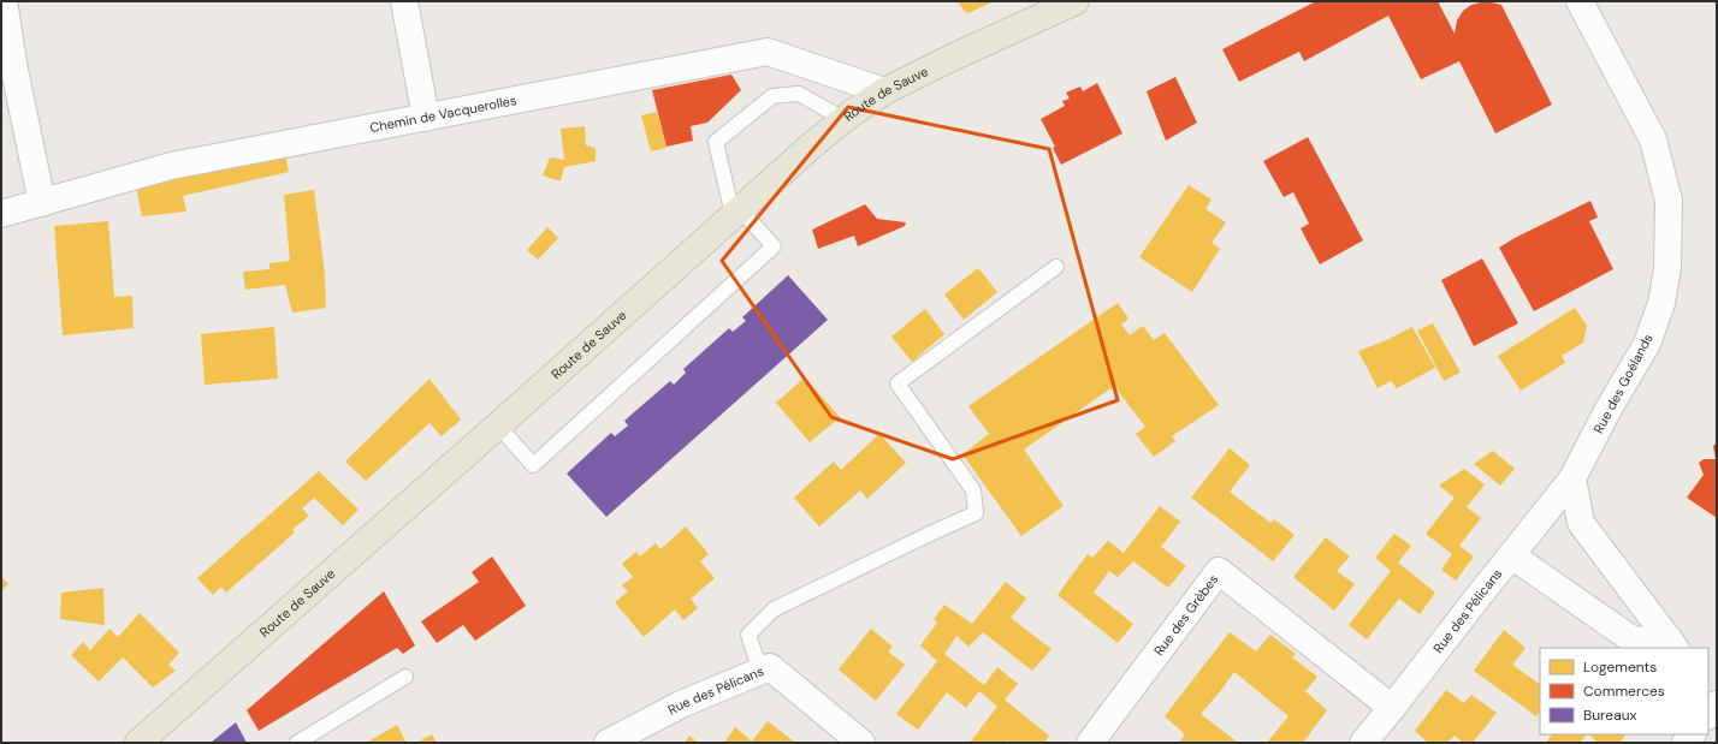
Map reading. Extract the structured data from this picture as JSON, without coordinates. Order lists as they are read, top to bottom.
{
  "streets": {
    "main road": ["Route de Sauve"],
    "street": [
      "Chemin de Vacquerolles",
      "Rue des Goélands",
      "Rue des Pélicans",
      "Rue des Grèbes"
    ]
  },
  "crossings": [
    ["Route de Sauve", "Chemin de Vacquerolles"],
    ["Rue des Goélands", "Rue des Pélicans"],
    ["Rue des Pélicans", "Rue des Grèbes"]
  ],
  "legend": ["Logements", "Commerces", "Bureaux"]
}
